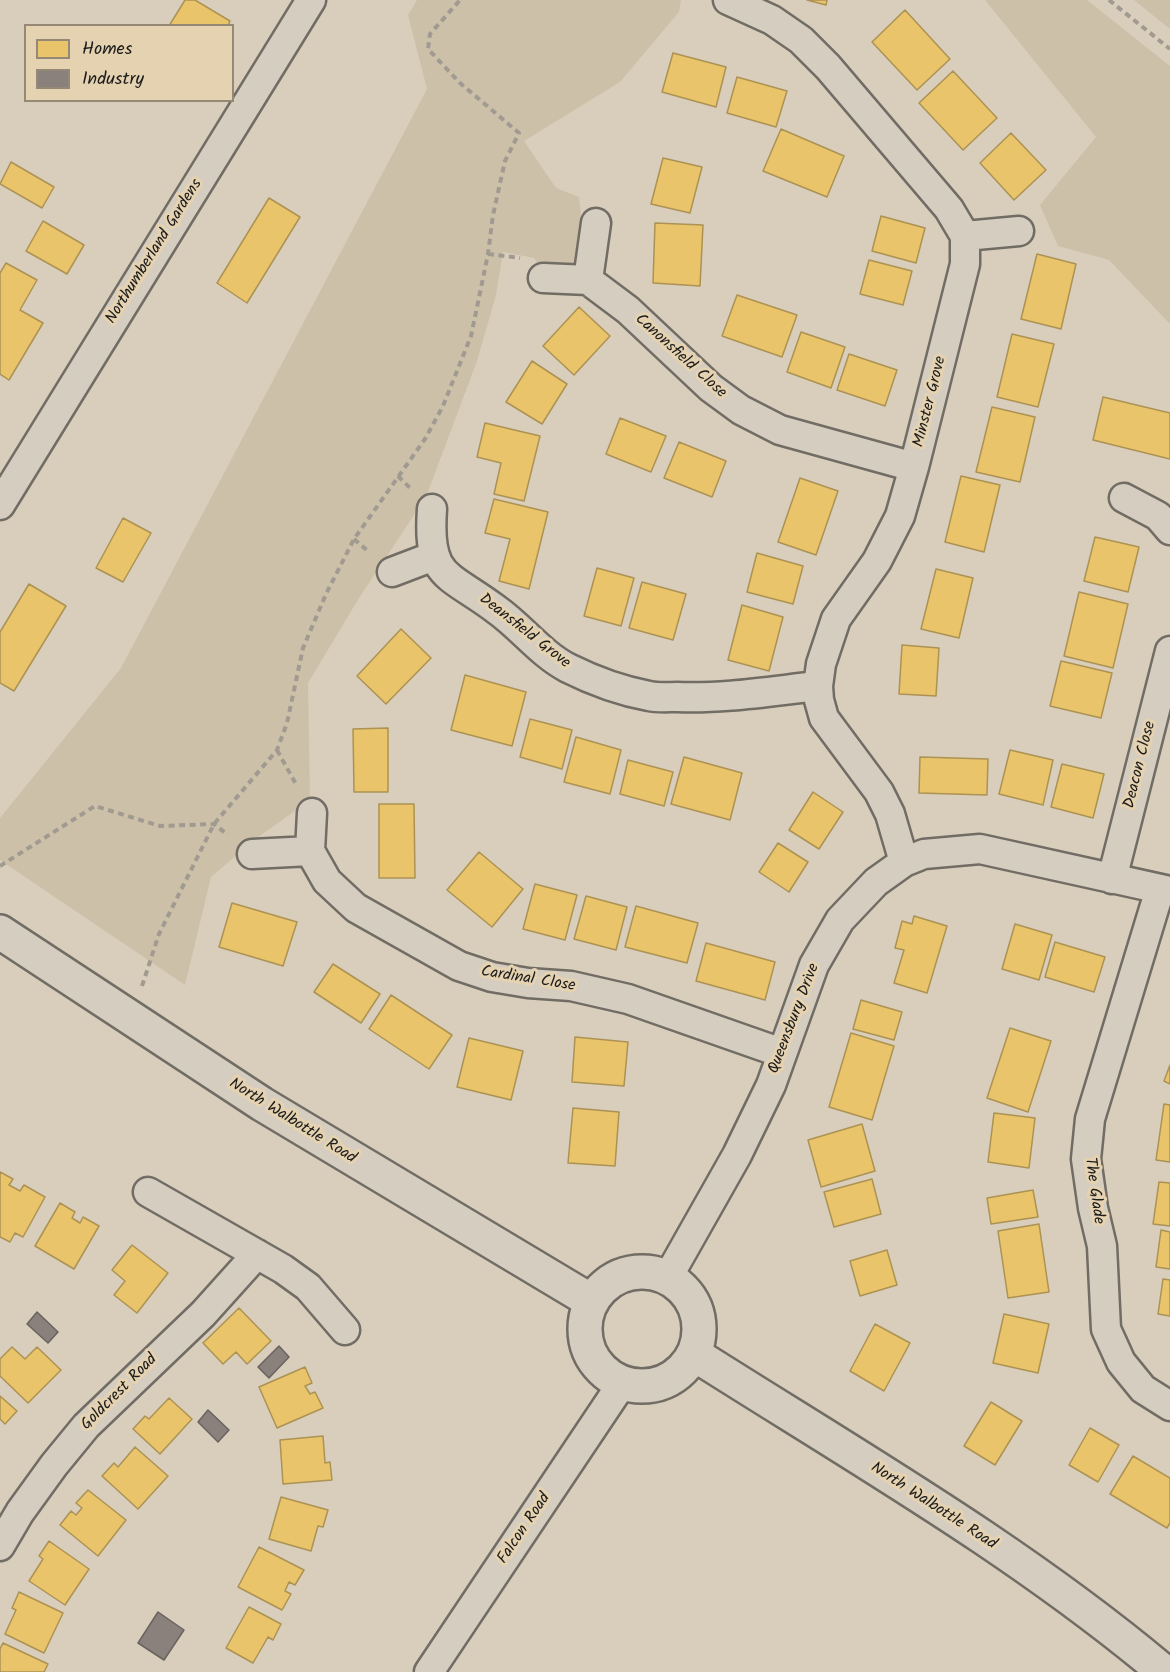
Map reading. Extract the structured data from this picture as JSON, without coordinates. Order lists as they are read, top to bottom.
{
  "streets": {
    "street": [
      "Northumberland Gardens",
      "Canonsfield Close",
      "Minster Grove",
      "Deansfield Grove",
      "Deacon Close",
      "Cardinal Close",
      "Queensbury Drive",
      "North Walbottle Road",
      "The Glade",
      "Goldcrest Road",
      "Falcon Road"
    ]
  },
  "crossings": [
    ["Canonsfield Close", "Minster Grove"],
    ["Minster Grove", "Deansfield Grove"],
    ["Minster Grove", "Queensbury Drive"],
    ["Deacon Close", "Queensbury Drive"],
    ["Cardinal Close", "Queensbury Drive"],
    ["Queensbury Drive", "North Walbottle Road"],
    ["Queensbury Drive", "The Glade"],
    ["Queensbury Drive", "Falcon Road"],
    ["North Walbottle Road", "Falcon Road"]
  ],
  "legend": ["Homes", "Industry"]
}
